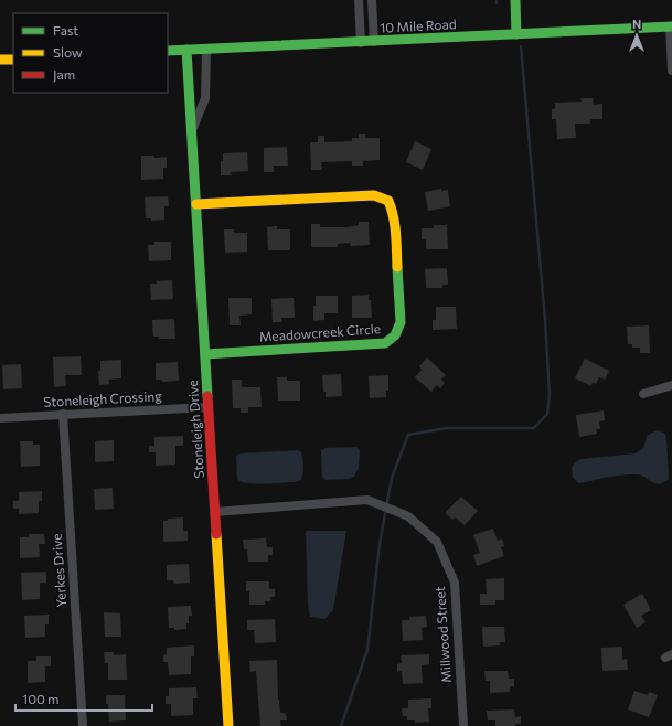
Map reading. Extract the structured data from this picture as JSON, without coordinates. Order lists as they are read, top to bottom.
{
  "streets": {
    "street": [
      "10 Mile Road",
      "Meadowcreek Circle",
      "Stoneleigh Crossing",
      "Stoneleigh Drive",
      "Yerkes Drive",
      "Millwood Street"
    ]
  },
  "crossings": [
    ["10 Mile Road", "Stoneleigh Drive"],
    ["Meadowcreek Circle", "Stoneleigh Drive"],
    ["Stoneleigh Crossing", "Stoneleigh Drive"],
    ["Stoneleigh Crossing", "Yerkes Drive"],
    ["Stoneleigh Drive", "Millwood Street"]
  ],
  "legend": ["Fast", "Slow", "Jam"],
  "scale_bar": "100 m",
  "north": "top"
}
